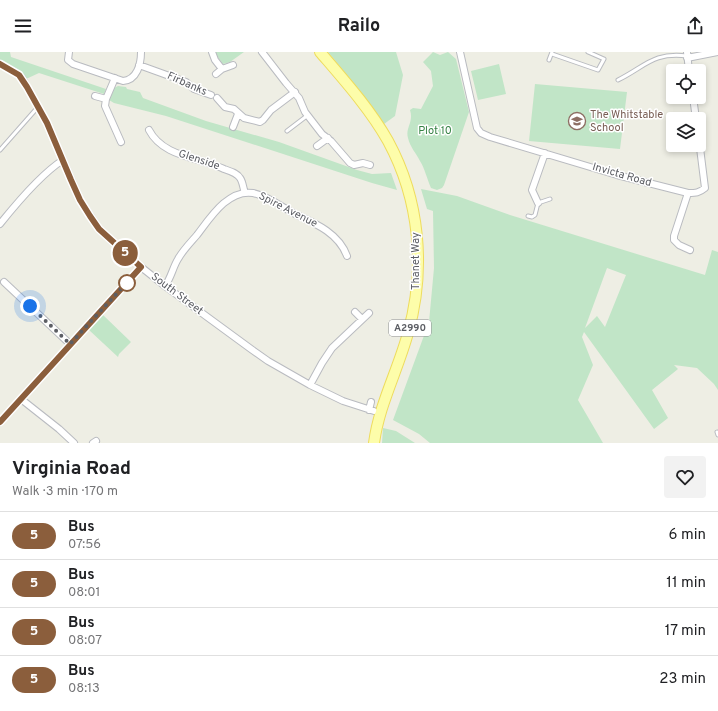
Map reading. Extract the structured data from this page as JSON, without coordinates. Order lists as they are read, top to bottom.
{
  "streets": {
    "main road": ["Thanet Way", "A2990"],
    "street": [
      "Firbanks",
      "Glenside",
      "Invicta Road",
      "Spire Avenue",
      "South Street"
    ]
  },
  "crossings": [
    ["Glenside", "Spire Avenue"],
    ["Spire Avenue", "South Street"]
  ],
  "parks": ["Plot 10"],
  "places": {
    "school or university": ["The Whitstable School"]
  },
  "lines": ["bus line 5"],
  "page": {
    "header": "Railo",
    "on_map": "5",
    "heading": ["Virginia Road", "Walk · 3 min · 170 m"],
    "list": [
      {
        "mark": "5",
        "name": "Bus",
        "note": "07:56",
        "value": "6 min"
      },
      {
        "mark": "5",
        "name": "Bus",
        "note": "08:01",
        "value": "11 min"
      },
      {
        "mark": "5",
        "name": "Bus",
        "note": "08:07",
        "value": "17 min"
      },
      {
        "mark": "5",
        "name": "Bus",
        "note": "08:13",
        "value": "23 min"
      }
    ]
  }
}
